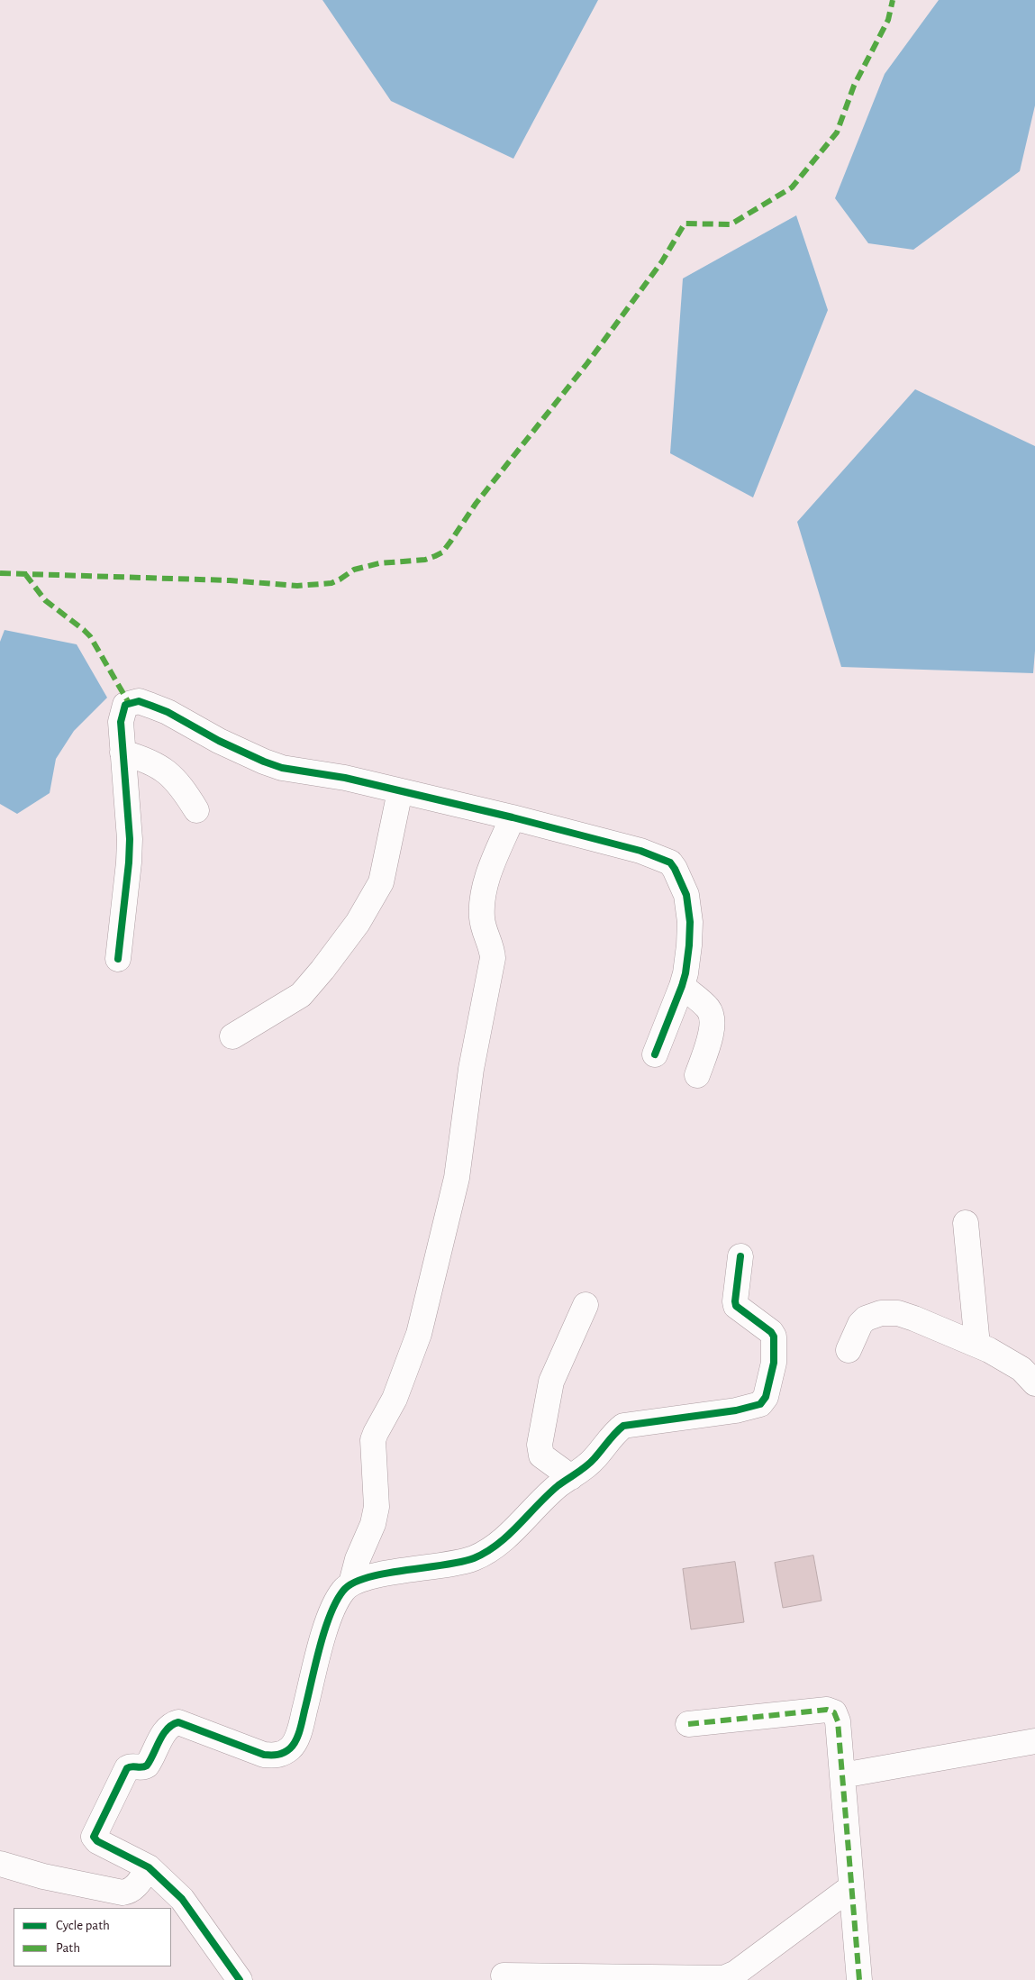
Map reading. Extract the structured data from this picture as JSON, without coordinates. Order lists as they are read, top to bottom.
{
  "legend": ["Cycle path", "Path"]
}
